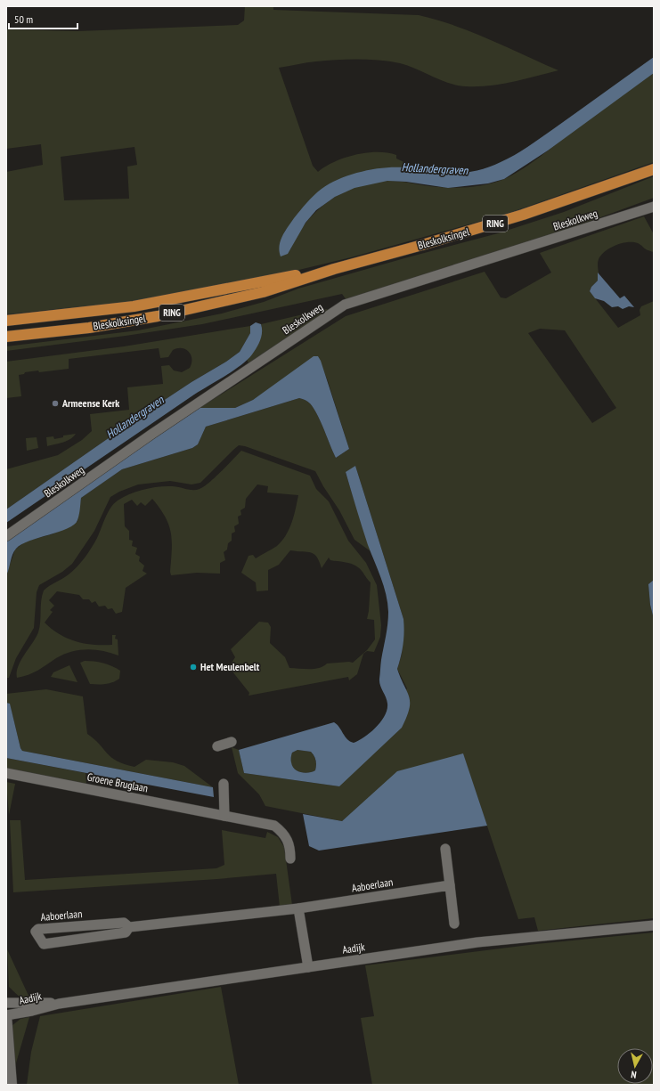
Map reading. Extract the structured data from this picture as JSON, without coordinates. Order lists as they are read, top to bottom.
{
  "streets": {
    "main road": ["RING", "Bleskolksingel"],
    "street": [
      "Bleskolkweg",
      "Groene Bruglaan",
      "Aaboerlaan",
      "Aadijk"
    ]
  },
  "water": ["Hollandergraven"],
  "places": ["Armeense Kerk", "Het Meulenbelt"],
  "scale_bar": "50 m",
  "north": "bottom"
}
